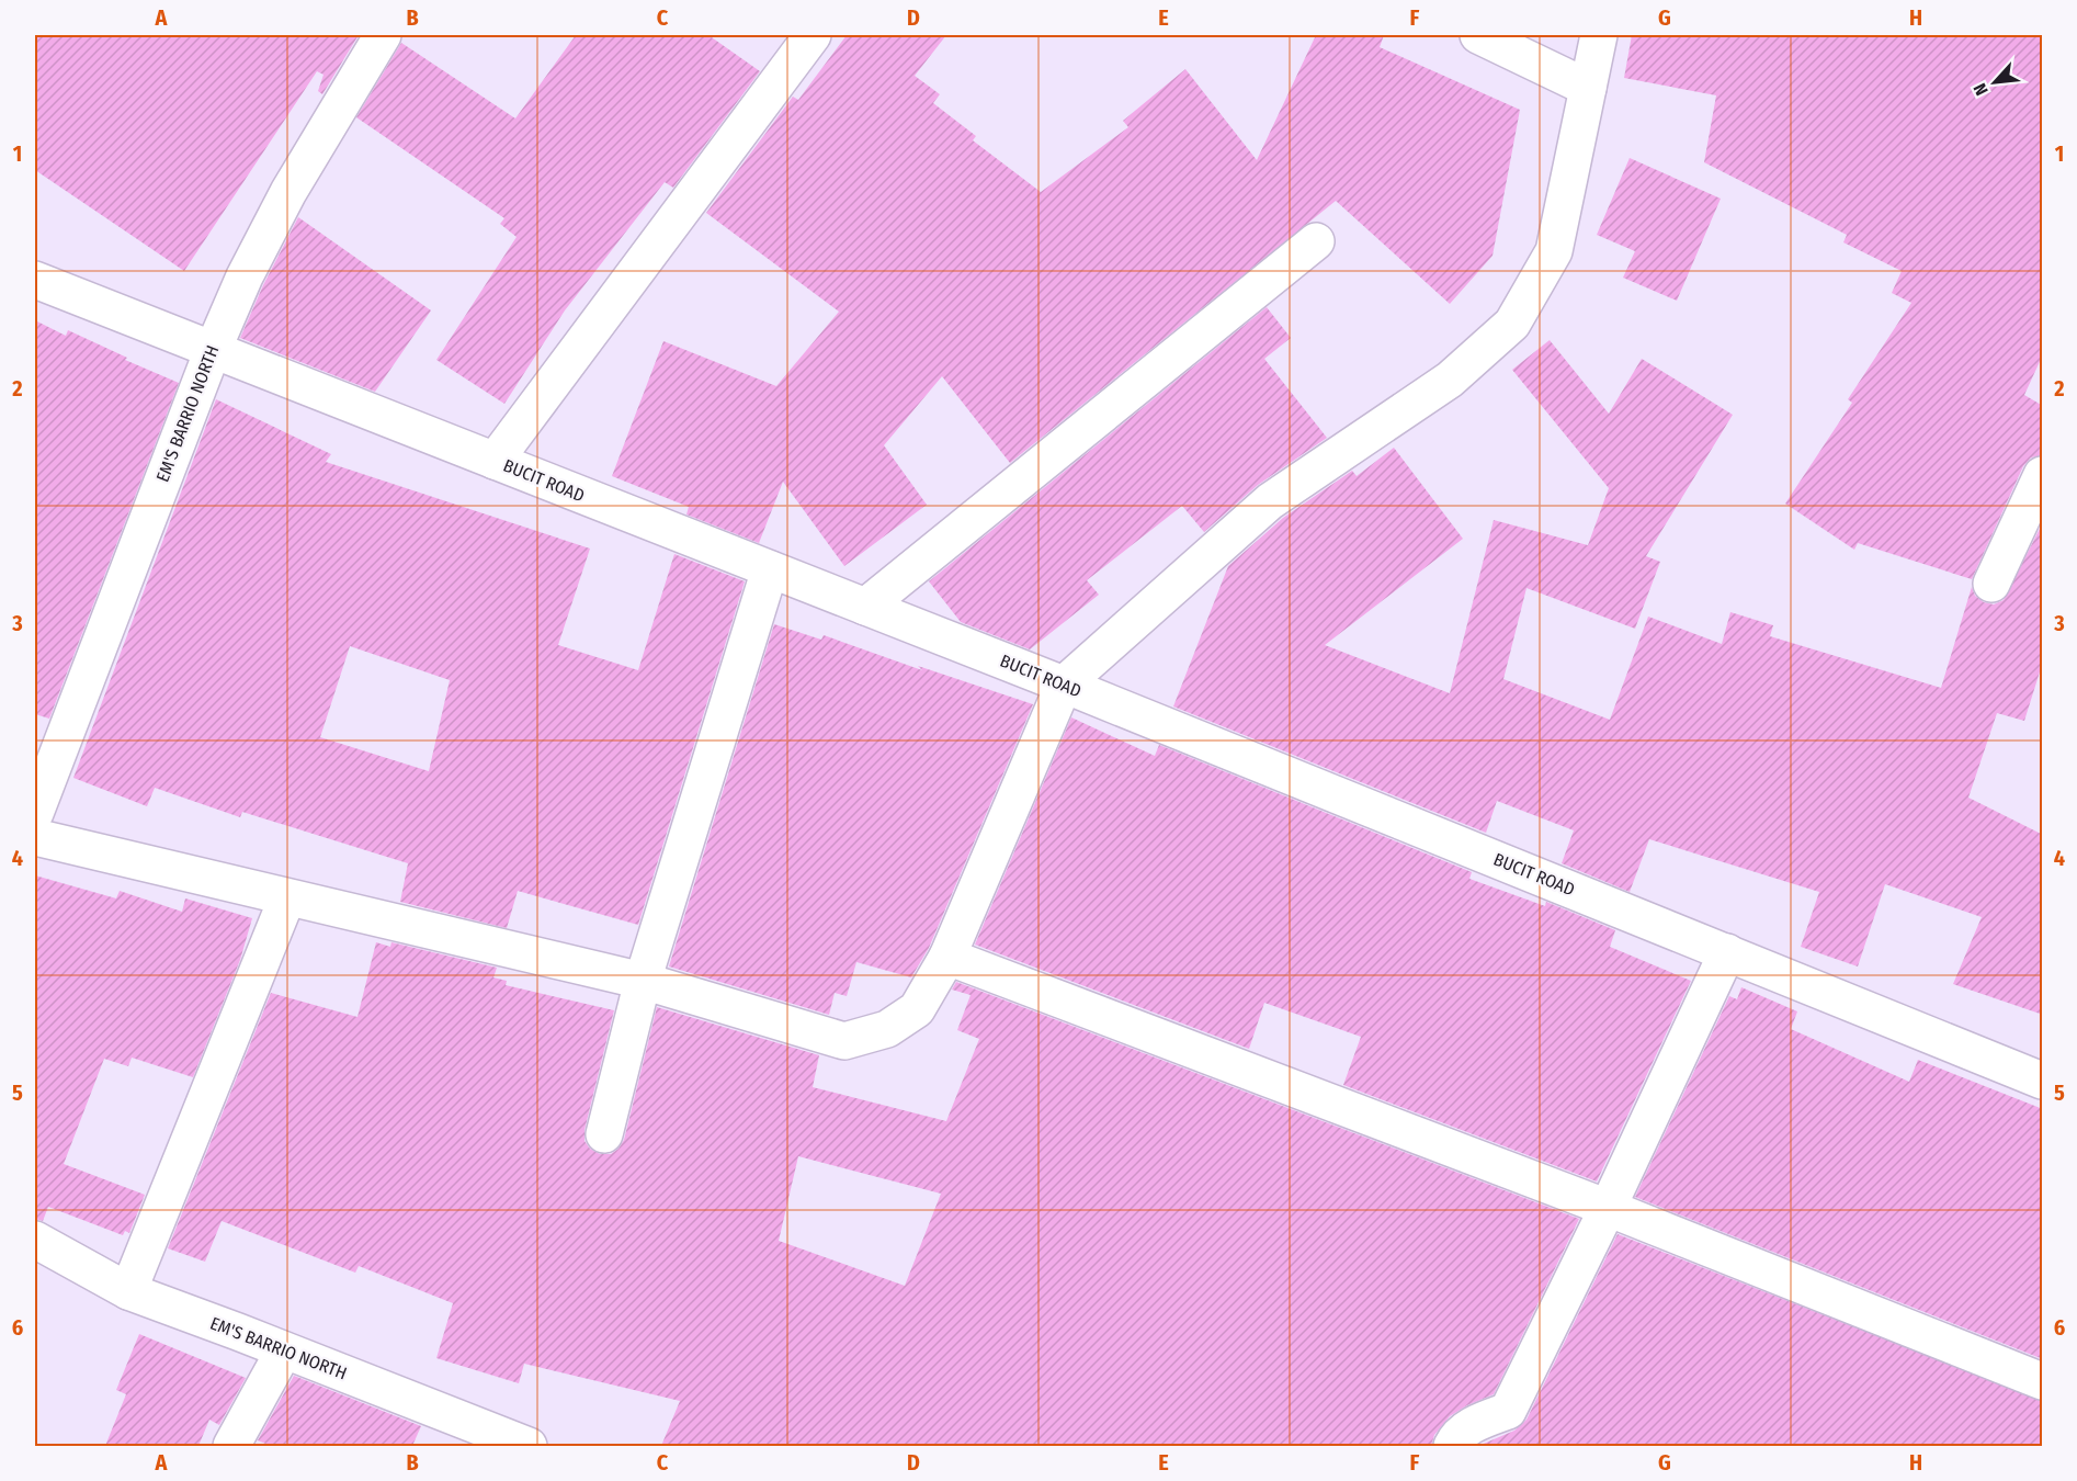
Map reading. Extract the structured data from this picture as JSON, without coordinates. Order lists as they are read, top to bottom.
{
  "streets": {
    "street": ["EM'S BARRIO NORTH", "BUCIT ROAD"]
  },
  "crossings": [
    ["EM'S BARRIO NORTH", "BUCIT ROAD"]
  ],
  "north": "bottom left",
  "grid": {
    "columns": [
      "A",
      "B",
      "C",
      "D",
      "E",
      "F",
      "G",
      "H"
    ],
    "rows": [
      "1",
      "2",
      "3",
      "4",
      "5",
      "6"
    ]
  }
}
